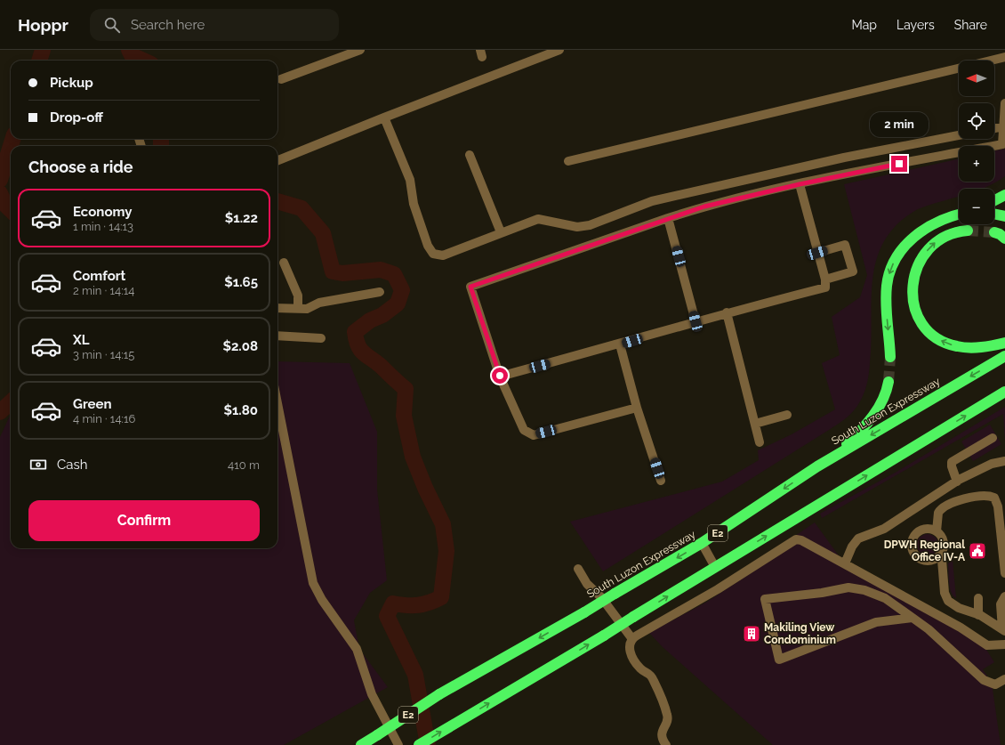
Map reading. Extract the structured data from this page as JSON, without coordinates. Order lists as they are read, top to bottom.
{
  "streets": {
    "highway": ["South Luzon Expressway", "E2"]
  },
  "places": {
    "public building": ["DPWH Regional Office IV-A"],
    "building": ["Makiling View Condominium"]
  },
  "north": "left",
  "page": {
    "header": "Hoppr",
    "search": "Search here",
    "nav": ["Map", "Layers", "Share"],
    "map_buttons": ["+", "−"],
    "banner": ["Pickup", "Drop-off"],
    "bubble": "2 min",
    "heading": "Choose a ride",
    "list": [
      {
        "name": "Economy",
        "note": "1 min · 14:13",
        "value": "$1.22"
      },
      {
        "name": "Comfort",
        "note": "2 min · 14:14",
        "value": "$1.65"
      },
      {
        "name": "XL",
        "note": "3 min · 14:15",
        "value": "$2.08"
      },
      {
        "name": "Green",
        "note": "4 min · 14:16",
        "value": "$1.80"
      }
    ],
    "pay": ["Cash", "410 m"],
    "buttons": "Confirm"
  }
}
